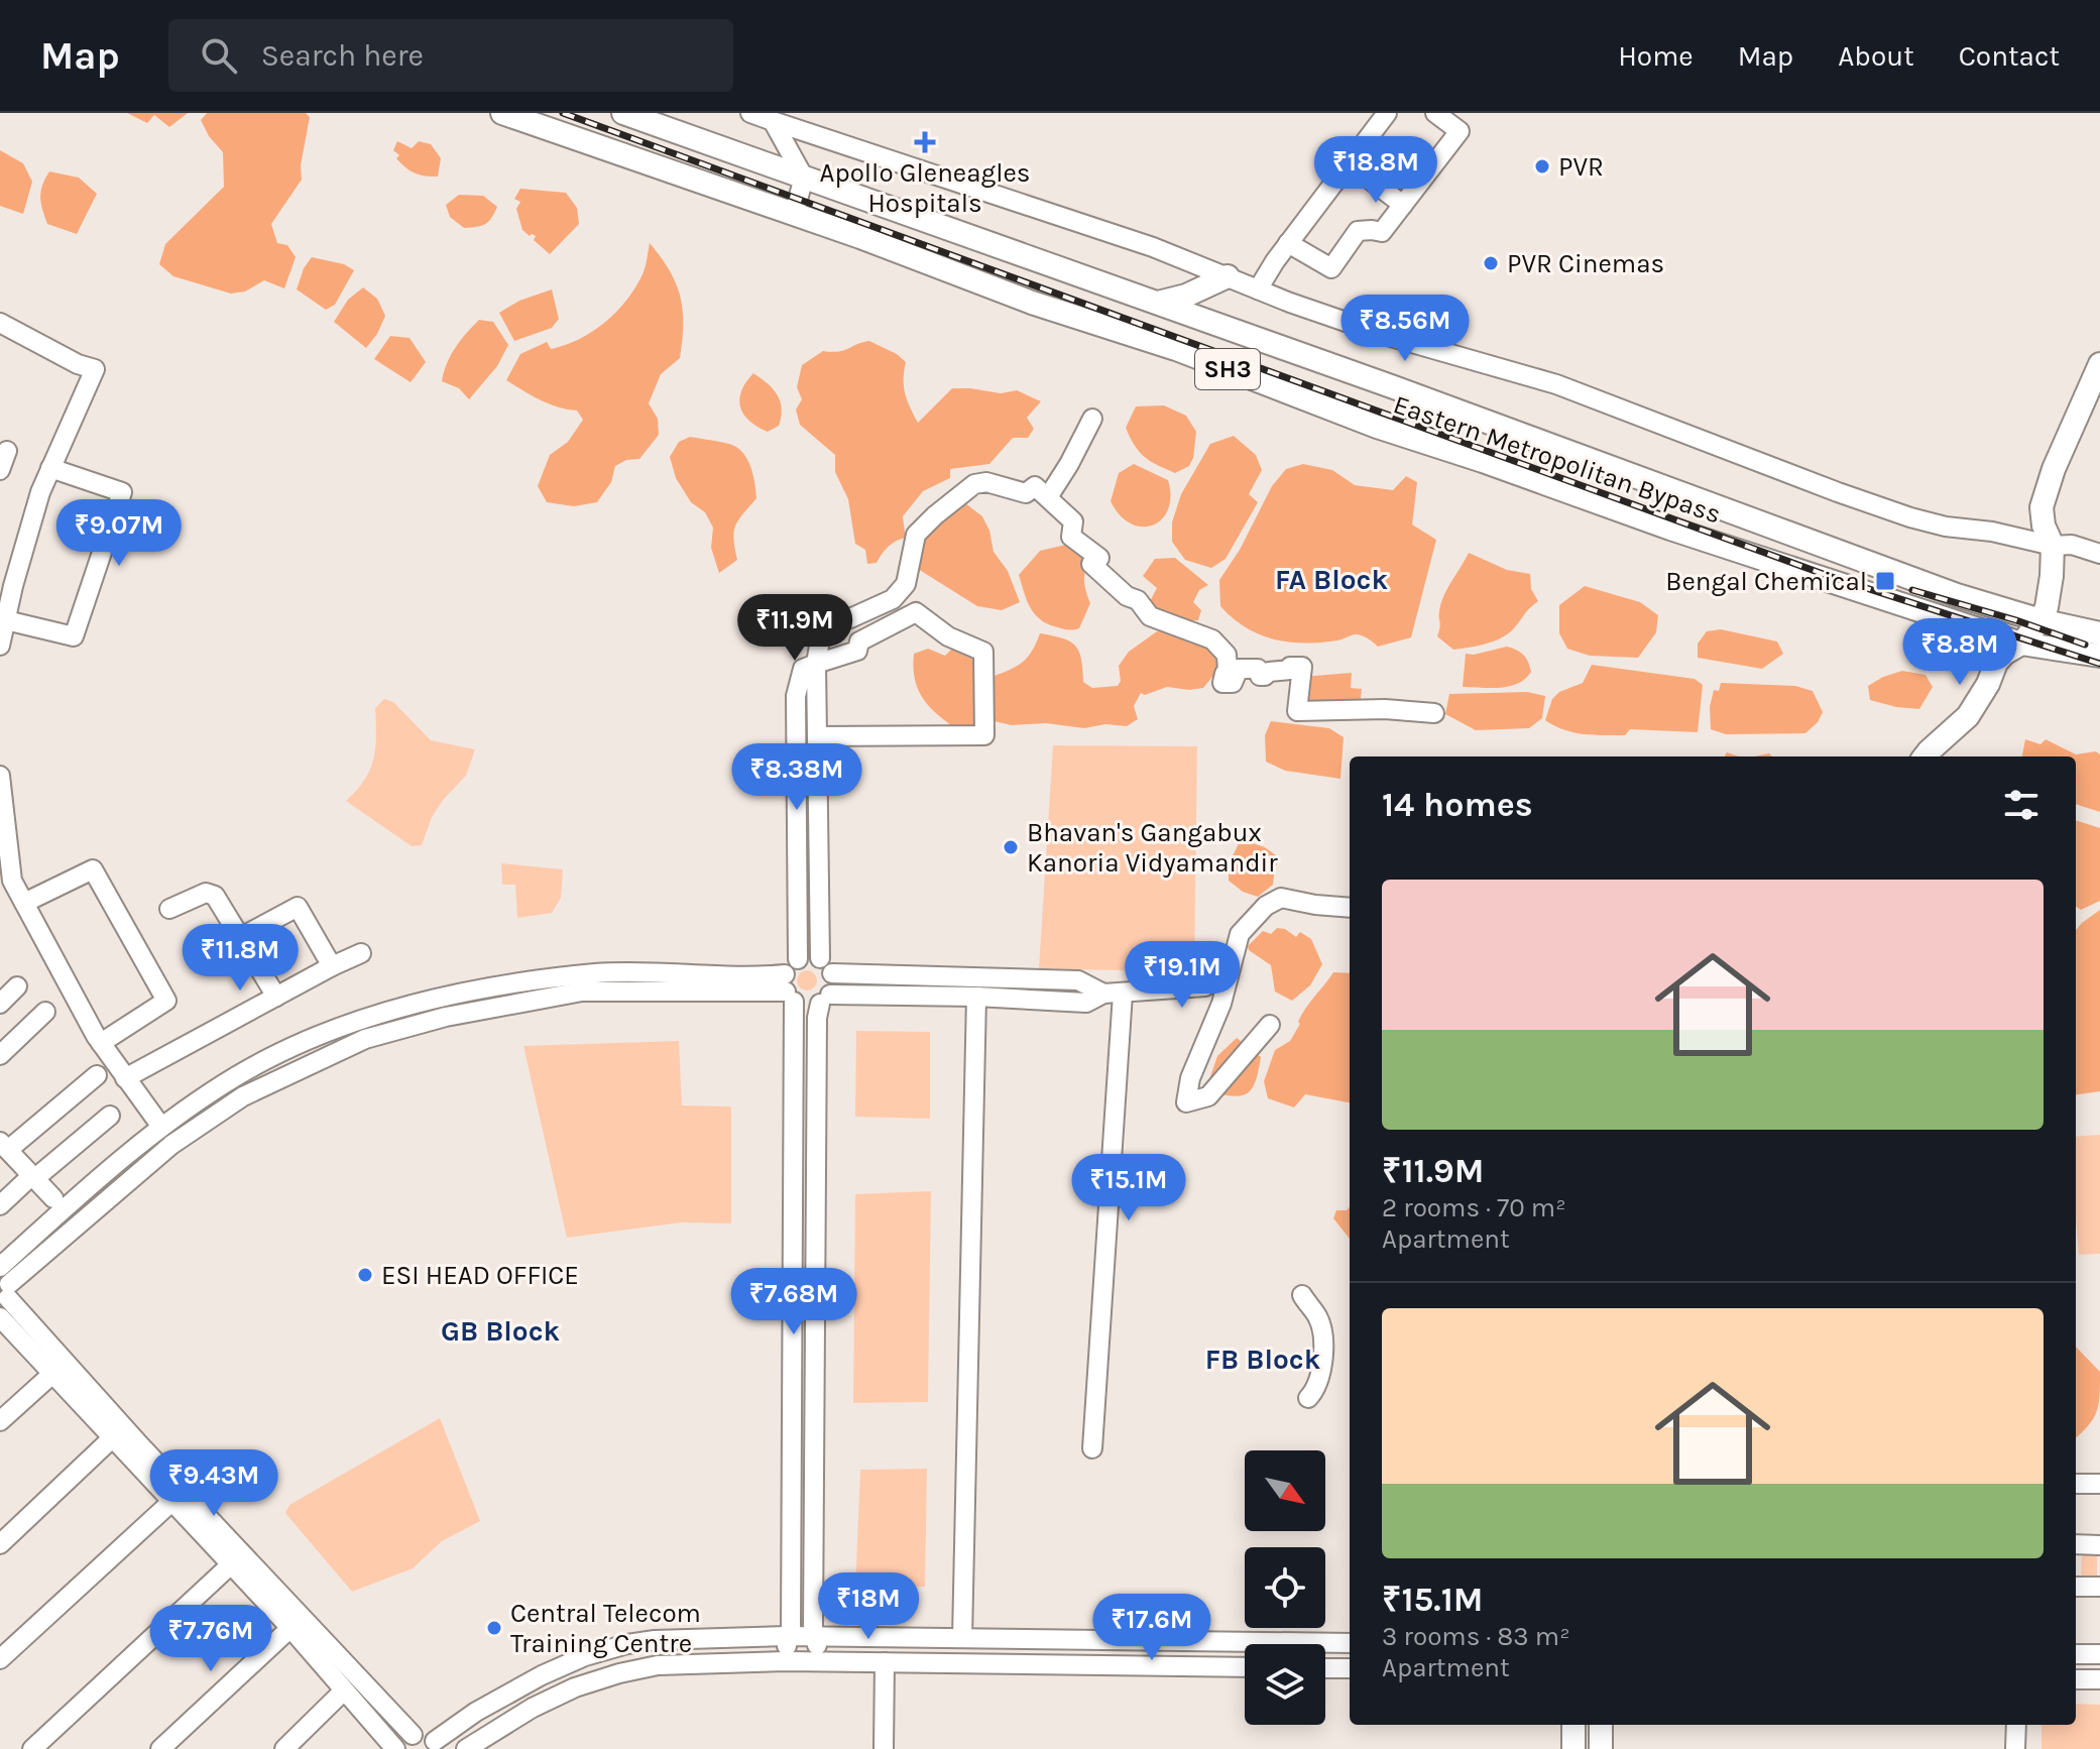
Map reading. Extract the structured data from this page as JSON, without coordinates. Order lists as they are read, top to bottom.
{
  "streets": {
    "main road": ["SH3", "Eastern Metropolitan Bypass"]
  },
  "districts": ["FA Block", "GB Block", "FB Block"],
  "places": {
    "health": ["Apollo Gleneagles Hospitals"],
    "other": [
      "PVR",
      "PVR Cinemas",
      "Bhavan's Gangabux Kanoria Vidyamandir",
      "ESI HEAD OFFICE",
      "Central Telecom Training Centre"
    ],
    "transit": ["Bengal Chemical"]
  },
  "north": "bottom right",
  "page": {
    "header": "Map",
    "search": "Search here",
    "nav": [
      "Home",
      "Map",
      "About",
      "Contact"
    ],
    "price": [
      "₹18.8M",
      "₹8.56M",
      "₹9.07M",
      "₹11.9M",
      "₹8.8M",
      "₹8.38M",
      "₹11.8M",
      "₹19.1M",
      "₹15.1M",
      "₹7.68M",
      "₹9.43M",
      "₹18M",
      "₹17.6M",
      "₹7.76M"
    ],
    "heading": "14 homes",
    "list": [
      {
        "name": "₹11.9M",
        "note": "2 rooms · 70 m² · Apartment"
      },
      {
        "name": "₹15.1M",
        "note": "3 rooms · 83 m² · Apartment"
      }
    ]
  }
}
